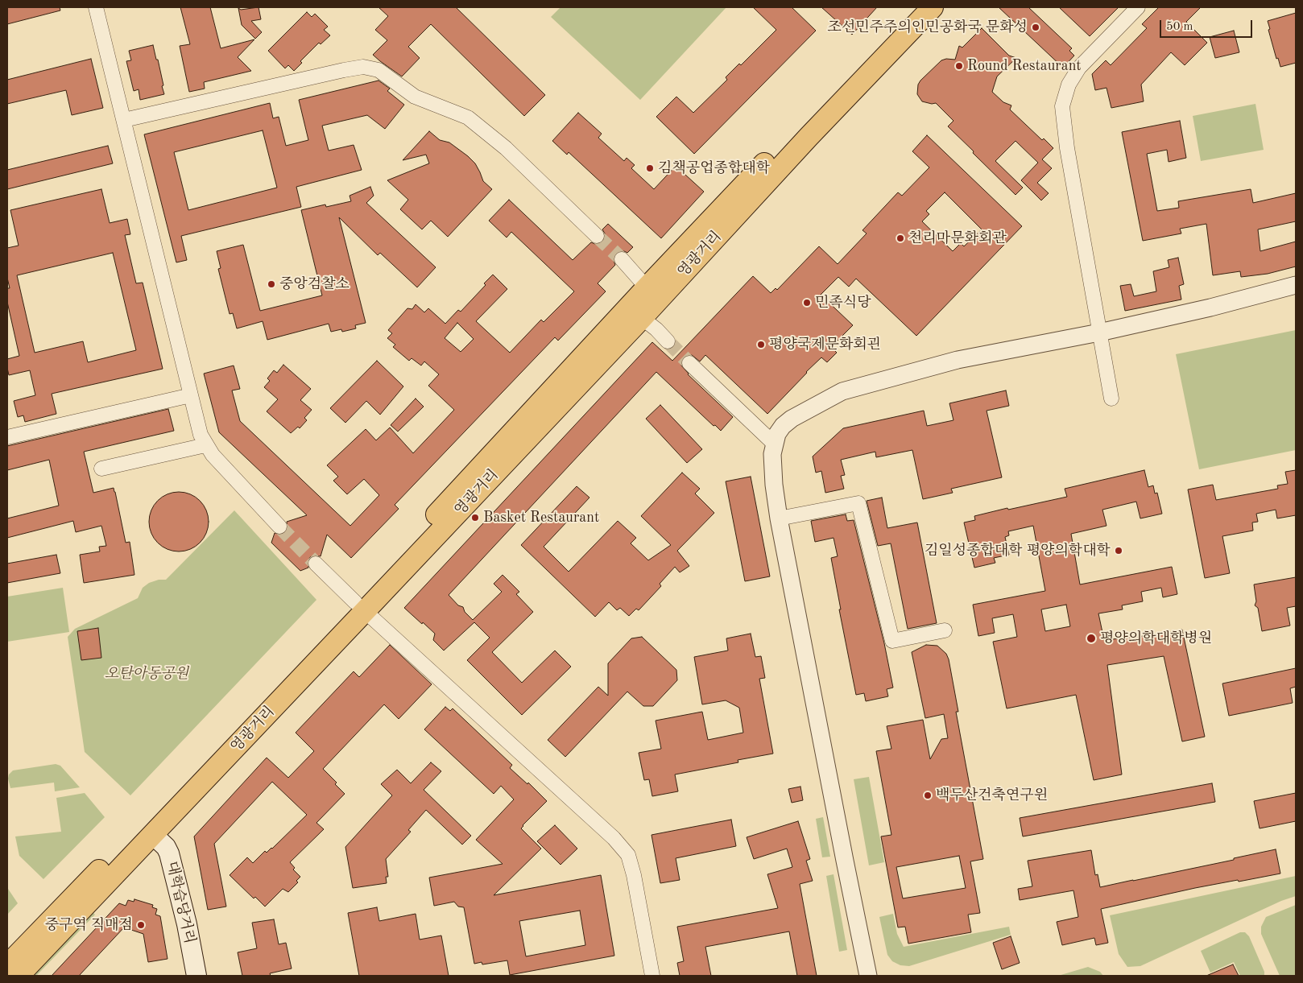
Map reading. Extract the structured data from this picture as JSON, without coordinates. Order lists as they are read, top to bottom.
{
  "streets": {
    "main road": ["영광거리", "대학습당거리"]
  },
  "crossings": [
    ["영광거리", "대학습당거리"]
  ],
  "parks": ["오탄아동공원"],
  "places": [
    "조선민주주의인민공화국 문화성",
    "Round Restaurant",
    "김책공업종합대학",
    "천리마문화회관",
    "중앙검찰소",
    "민족식당",
    "평양국제문화회괸",
    "Basket Restaurant",
    "김일성종합대학 평양의학대학",
    "평양의학대학병원",
    "백두산건축연구윈",
    "중구역 직매점"
  ],
  "scale_bar": "50 m"
}
